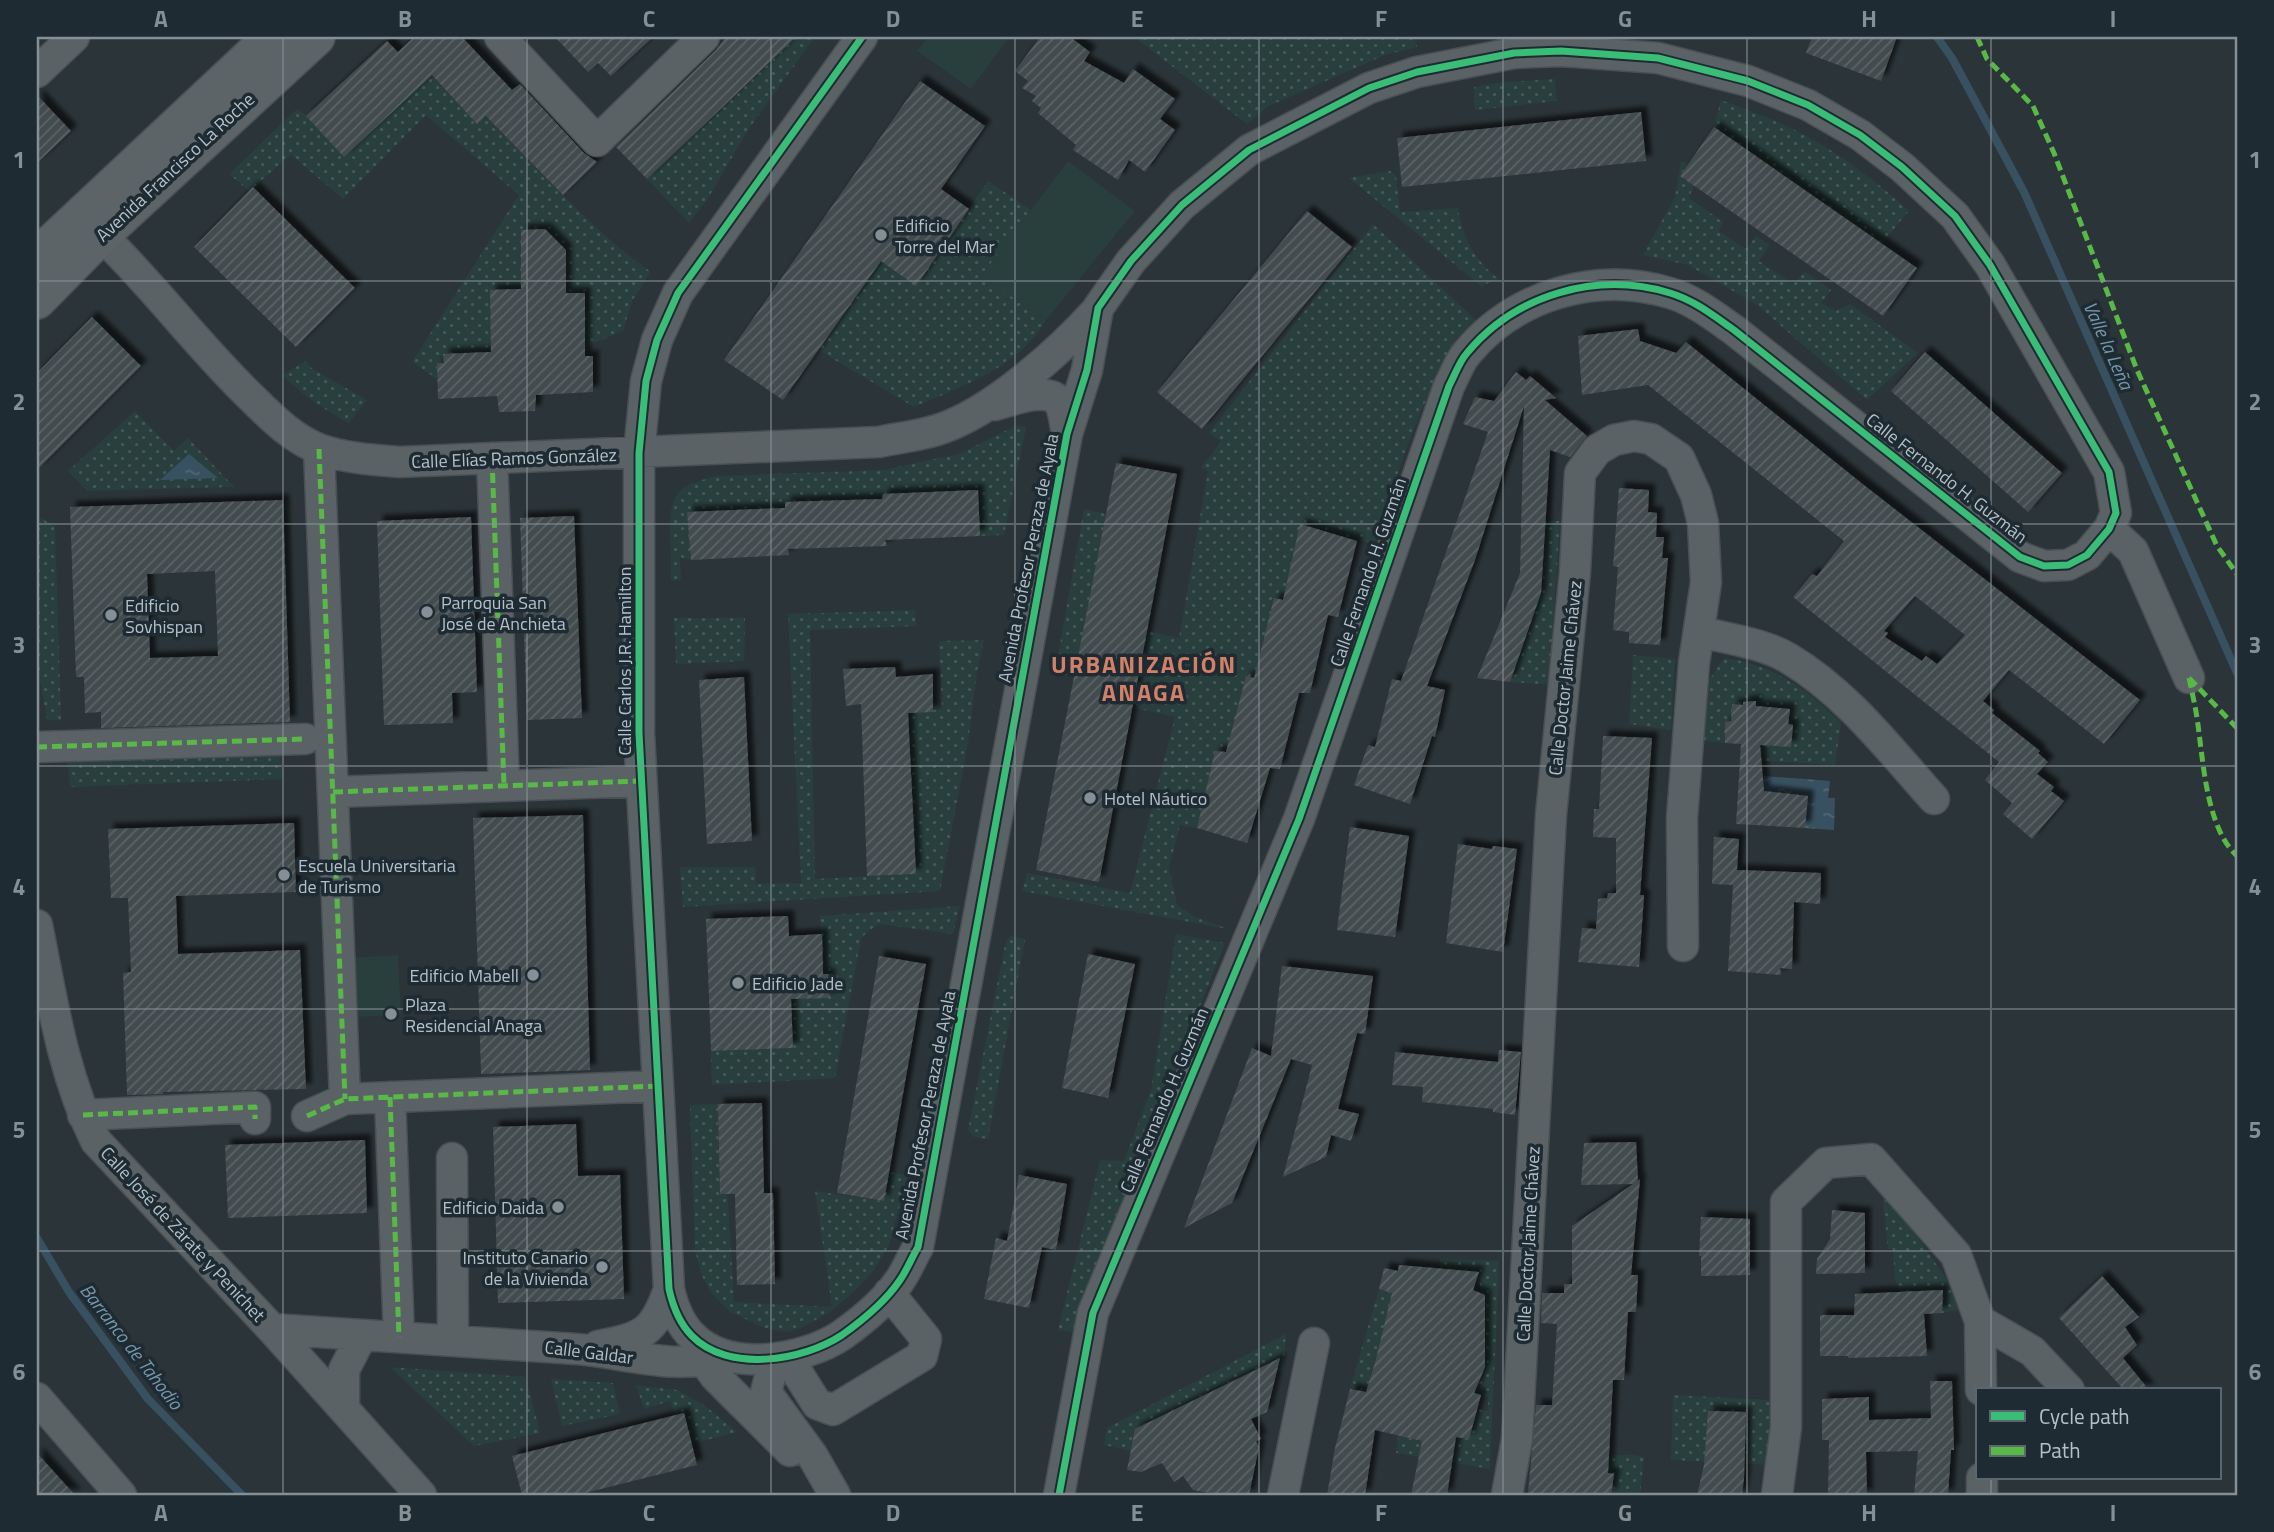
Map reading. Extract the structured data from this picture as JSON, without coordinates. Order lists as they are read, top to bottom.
{
  "streets": {
    "main road": ["Avenida Francisco La Roche"],
    "street": [
      "Calle Elías Ramos González",
      "Calle Fernando H. Guzmán",
      "Avenida Profesor Peraza de Ayala",
      "Calle Carlos J.R. Hamilton",
      "Calle Doctor Jaime Chávez",
      "Calle José de Zárate y Penichet",
      "Calle Galdar"
    ]
  },
  "crossings": [
    ["Avenida Francisco La Roche", "Calle Elías Ramos González"],
    ["Calle Elías Ramos González", "Avenida Profesor Peraza de Ayala"],
    ["Calle Elías Ramos González", "Calle Carlos J.R. Hamilton"],
    ["Calle Fernando H. Guzmán", "Avenida Profesor Peraza de Ayala"],
    ["Avenida Profesor Peraza de Ayala", "Calle Carlos J.R. Hamilton"],
    ["Avenida Profesor Peraza de Ayala", "Calle Galdar"],
    ["Calle Carlos J.R. Hamilton", "Calle Galdar"],
    ["Calle José de Zárate y Penichet", "Calle Galdar"]
  ],
  "districts": ["URBANIZACIÓN ANAGA"],
  "water": ["Valle la Leña", "Barranco de Tahodio"],
  "places": [
    "Edificio Torre del Mar",
    "Parroquia San José de Anchieta",
    "Edificio Sovhispan",
    "Hotel Náutico",
    "Escuela Universitaria de Turismo",
    "Edificio Mabell",
    "Edificio Jade",
    "Plaza Residencial Anaga",
    "Edificio Daida",
    "Instituto Canario de la Vivienda"
  ],
  "legend": ["Cycle path", "Path"],
  "grid": {
    "columns": [
      "A",
      "B",
      "C",
      "D",
      "E",
      "F",
      "G",
      "H",
      "I"
    ],
    "rows": [
      "1",
      "2",
      "3",
      "4",
      "5",
      "6"
    ]
  }
}
